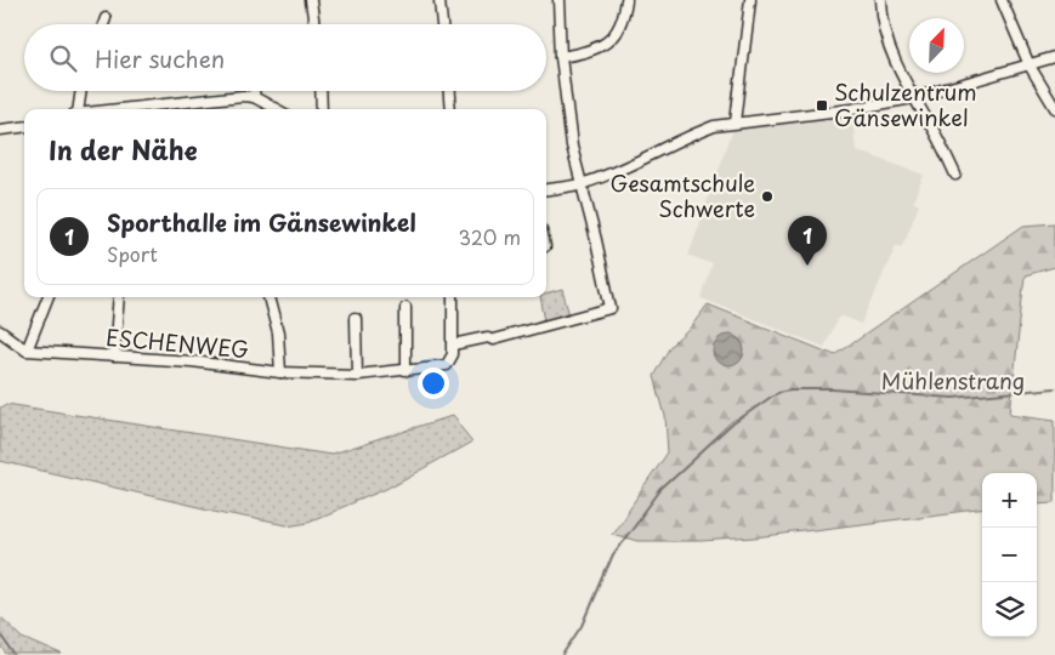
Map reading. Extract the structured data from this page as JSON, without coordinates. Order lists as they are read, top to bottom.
{
  "streets": {
    "street": ["ESCHENWEG"]
  },
  "parks": ["Mühlenstrang"],
  "places": {
    "transit": ["Schulzentrum Gänsewinkel"],
    "other": ["Gesamtschule Schwerte"]
  },
  "north": "top right",
  "page": {
    "search": "Hier suchen",
    "heading": "In der Nähe",
    "list": [
      {
        "mark": "1",
        "name": "Sporthalle im Gänsewinkel",
        "note": "Sport",
        "value": "320 m"
      }
    ],
    "pins": "1",
    "map_buttons": ["+", "−"]
  }
}
